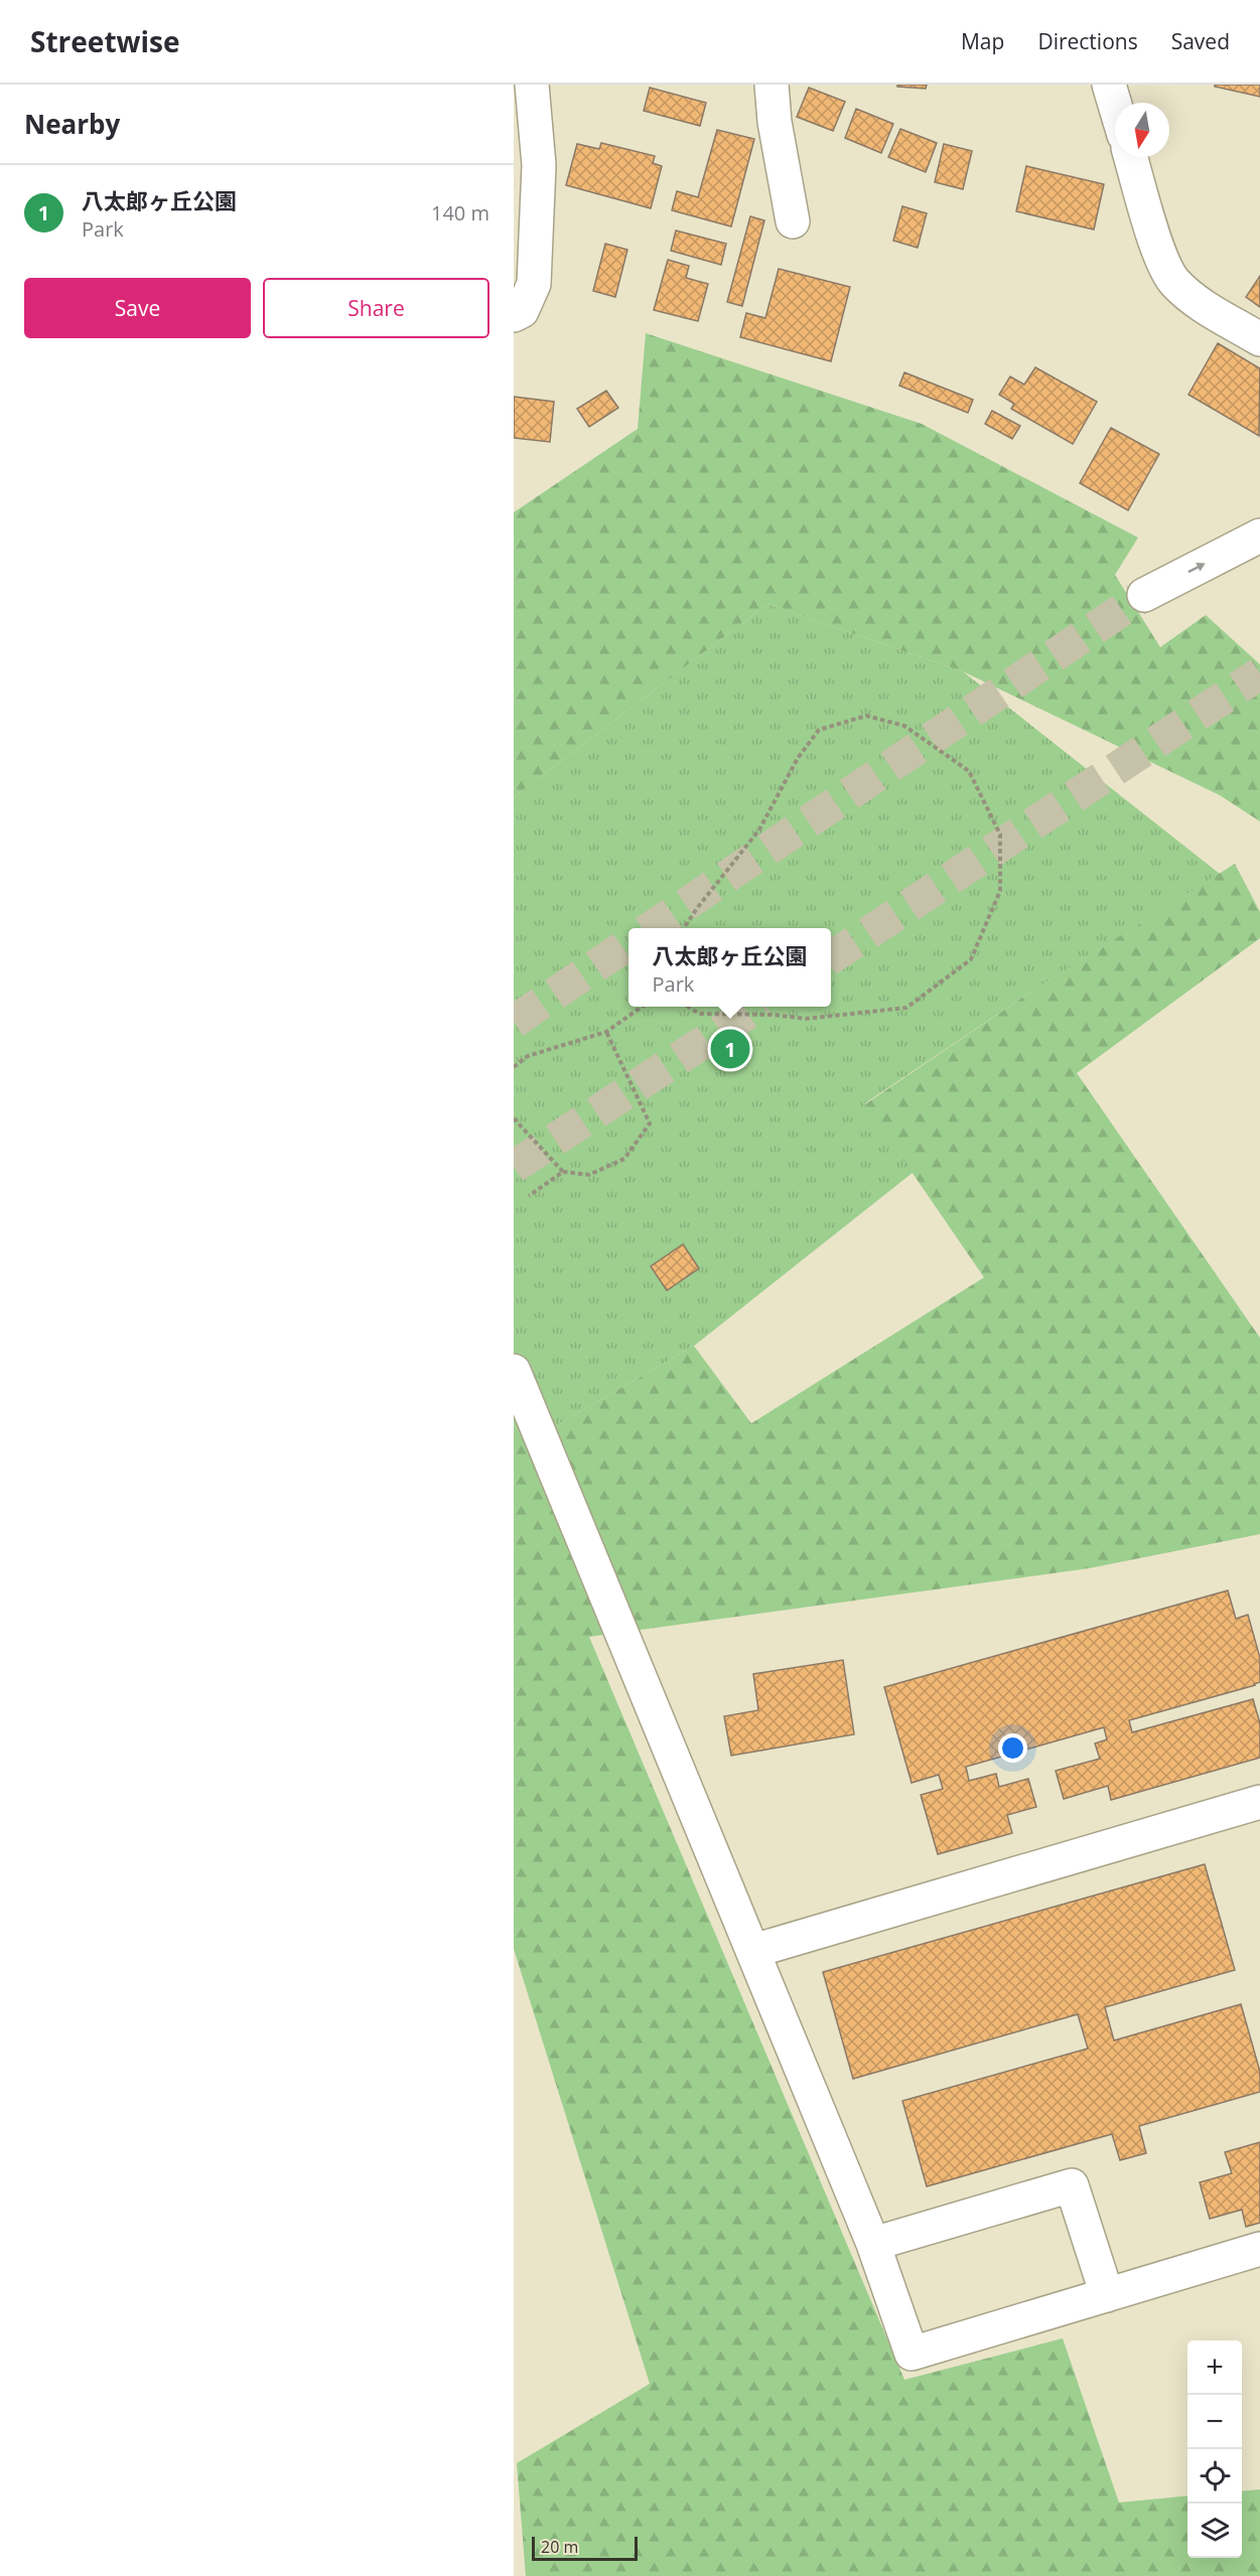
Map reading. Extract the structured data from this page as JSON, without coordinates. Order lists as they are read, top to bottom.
{
  "scale_bar": "20 m",
  "north": "bottom",
  "page": {
    "header": "Streetwise",
    "nav": ["Map", "Directions", "Saved"],
    "heading": "Nearby",
    "list": [
      {
        "mark": "1",
        "name": "八太郎ヶ丘公園",
        "note": "Park",
        "value": "140 m"
      }
    ],
    "buttons": ["Save", "Share"],
    "popup": ["八太郎ヶ丘公園", "Park"],
    "pins": "1",
    "map_buttons": ["+", "−"],
    "scale": "20 m"
  }
}
